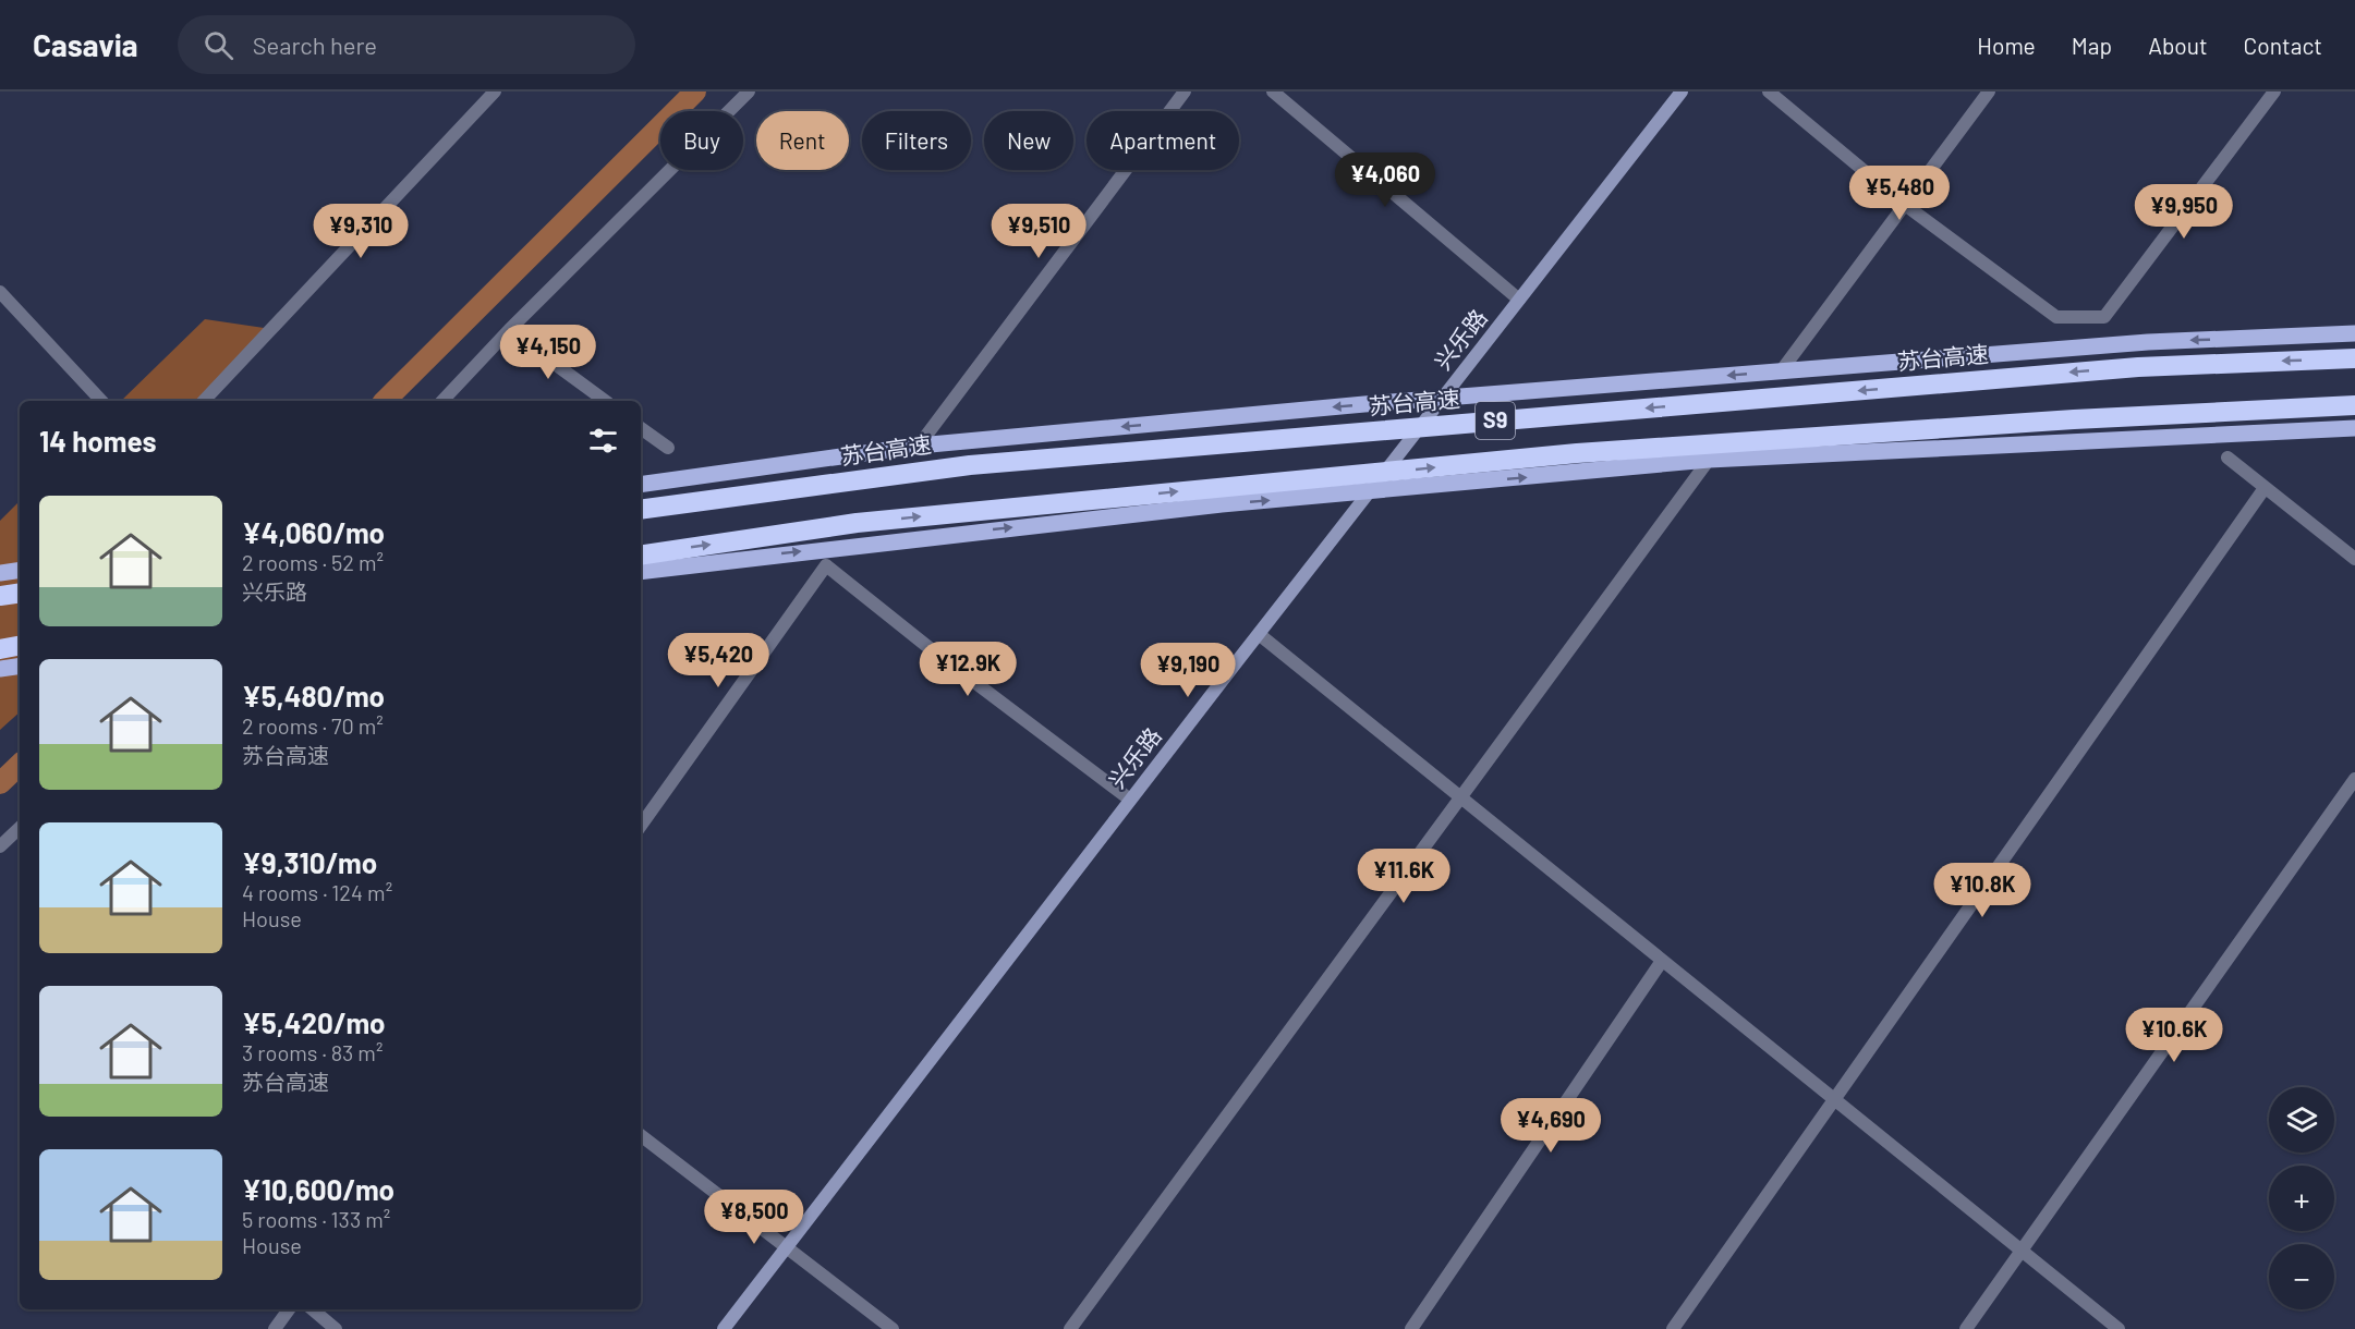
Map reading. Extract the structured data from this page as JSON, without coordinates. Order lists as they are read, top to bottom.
{
  "streets": {
    "highway": ["苏台高速", "S9"],
    "main road": ["兴乐路"]
  },
  "page": {
    "header": "Casavia",
    "search": "Search here",
    "nav": [
      "Home",
      "Map",
      "About",
      "Contact"
    ],
    "chip": [
      "Buy",
      "Rent",
      "Filters",
      "New",
      "Apartment"
    ],
    "price": [
      "¥4,060",
      "¥5,480",
      "¥9,950",
      "¥9,310",
      "¥9,510",
      "¥4,150",
      "¥5,420",
      "¥12.9K",
      "¥9,190",
      "¥11.6K",
      "¥10.8K",
      "¥10.6K",
      "¥4,690",
      "¥8,500"
    ],
    "heading": "14 homes",
    "list": [
      {
        "name": "¥4,060/mo",
        "note": "2 rooms · 52 m² · 兴乐路"
      },
      {
        "name": "¥5,480/mo",
        "note": "2 rooms · 70 m² · 苏台高速"
      },
      {
        "name": "¥9,310/mo",
        "note": "4 rooms · 124 m² · House"
      },
      {
        "name": "¥5,420/mo",
        "note": "3 rooms · 83 m² · 苏台高速"
      },
      {
        "name": "¥10,600/mo",
        "note": "5 rooms · 133 m² · House"
      }
    ],
    "map_buttons": ["+", "−"]
  }
}
